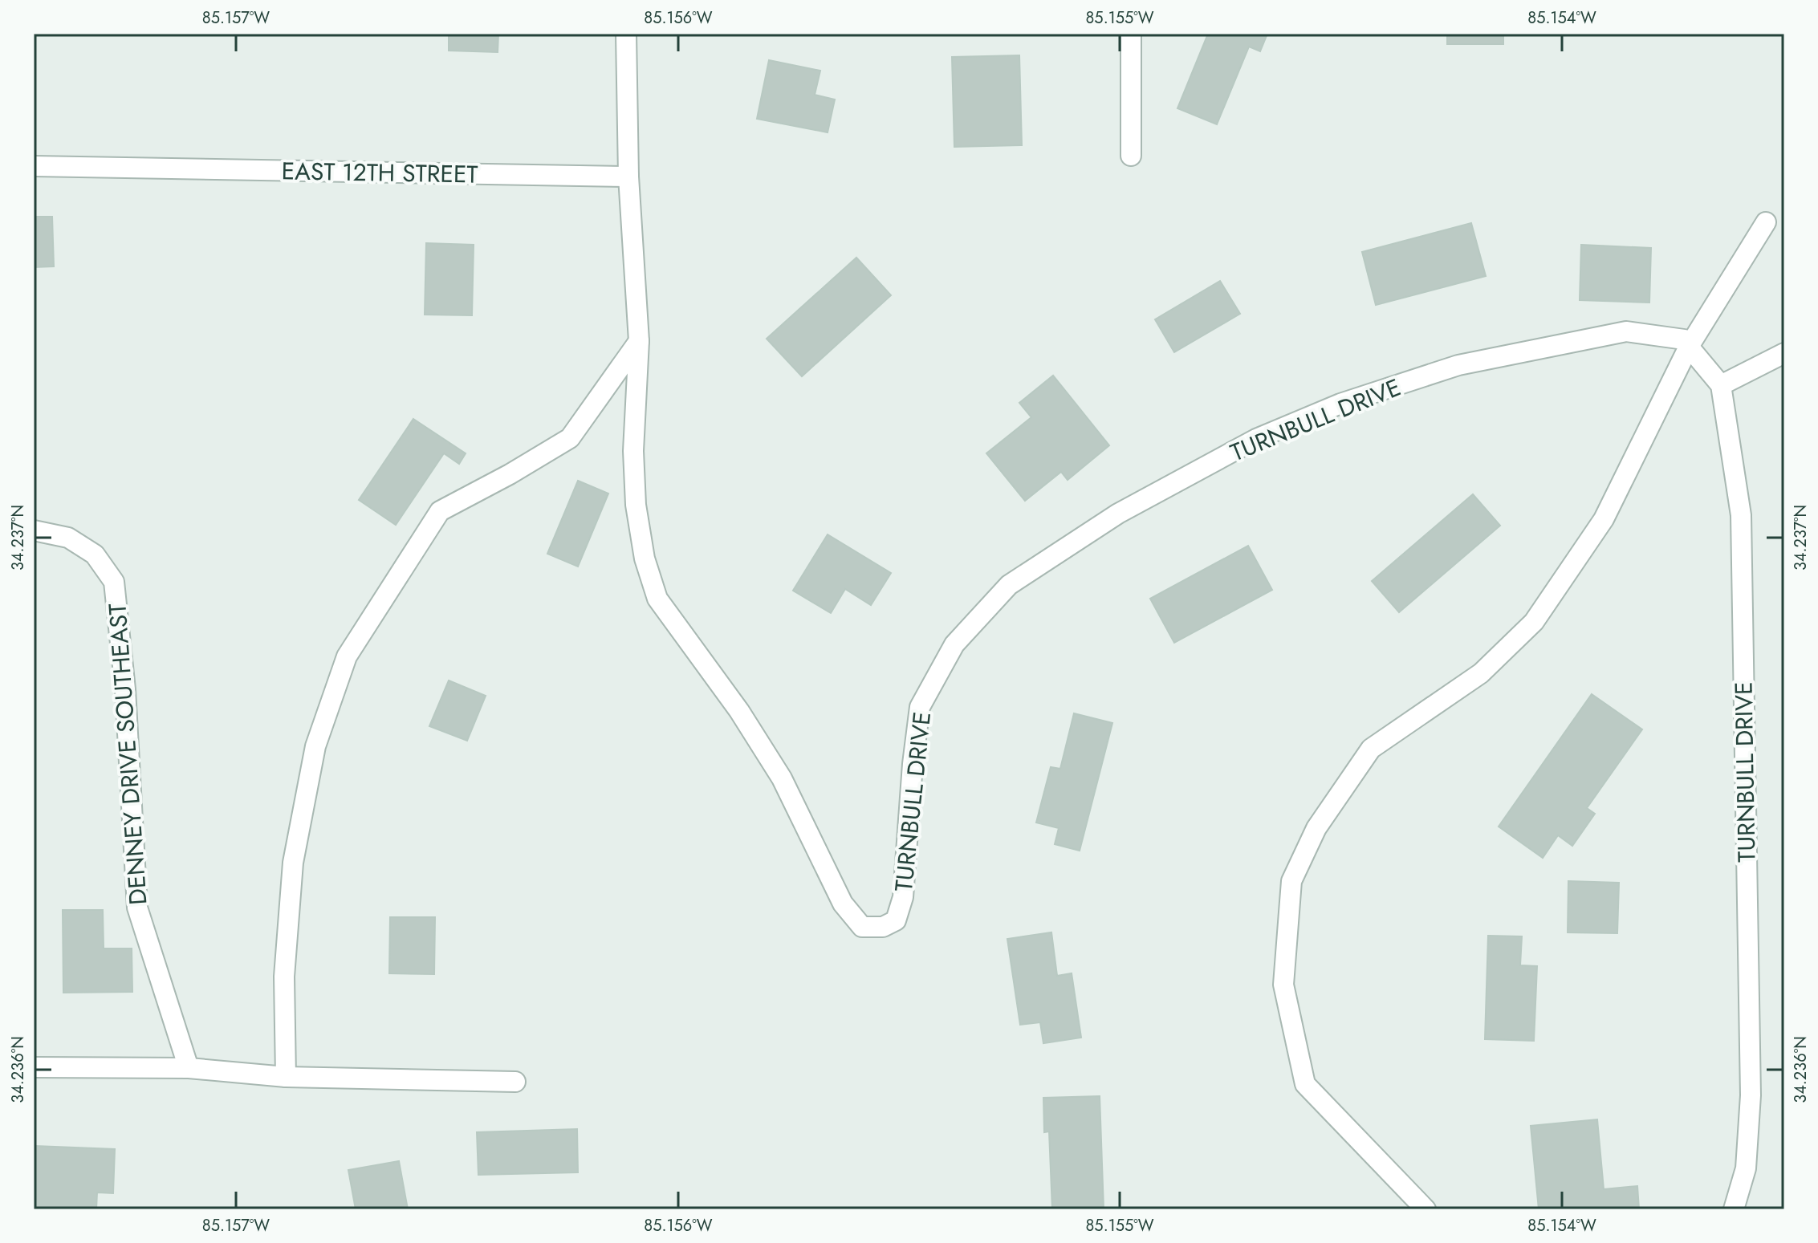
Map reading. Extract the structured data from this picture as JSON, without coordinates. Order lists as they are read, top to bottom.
{
  "streets": {
    "street": ["EAST 12TH STREET", "TURNBULL DRIVE", "DENNEY DRIVE SOUTHEAST"]
  },
  "crossings": [
    ["EAST 12TH STREET", "TURNBULL DRIVE"]
  ],
  "coordinates": [
    "85.157°W",
    "85.156°W",
    "85.155°W",
    "85.154°W",
    "34.237°N",
    "34.236°N"
  ]
}
